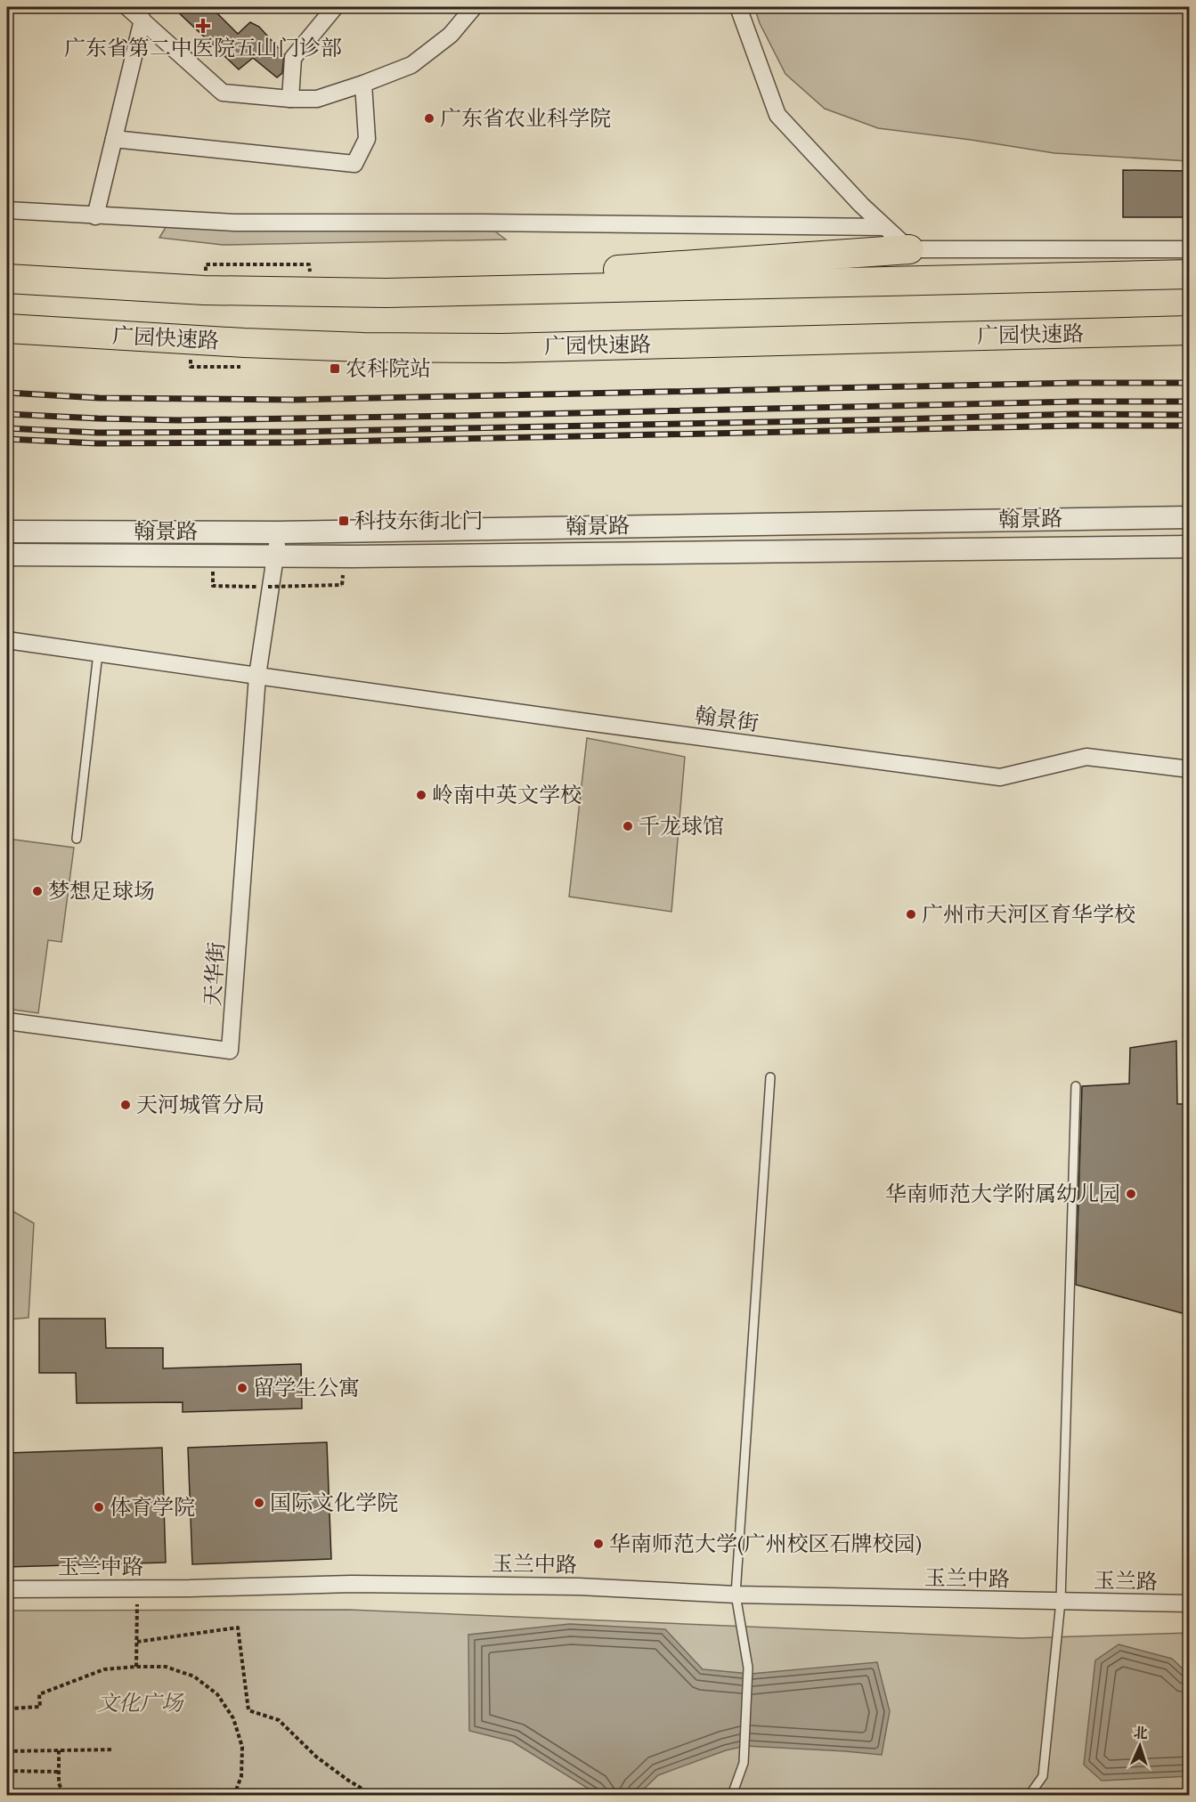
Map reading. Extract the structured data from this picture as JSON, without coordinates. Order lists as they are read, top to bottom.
{
  "streets": {
    "highway": ["广园快速路"],
    "street": [
      "翰景路",
      "翰景街",
      "天华街",
      "玉兰中路",
      "玉兰路"
    ]
  },
  "crossings": [
    ["翰景路", "天华街"],
    ["翰景街", "天华街"],
    ["玉兰中路", "玉兰路"]
  ],
  "parks": ["文化广场"],
  "places": {
    "health": ["广东省第二中医院五山门诊部"],
    "other": [
      "广东省农业科学院",
      "岭南中英文学校",
      "千龙球馆",
      "梦想足球场",
      "广州市天河区育华学校",
      "天河城管分局",
      "华南师范大学附属幼儿园",
      "留学生公寓",
      "国际文化学院",
      "体育学院",
      "华南师范大学(广州校区石牌校园)"
    ],
    "transit": ["农科院站", "科技东街北门"]
  },
  "north": "top"
}
